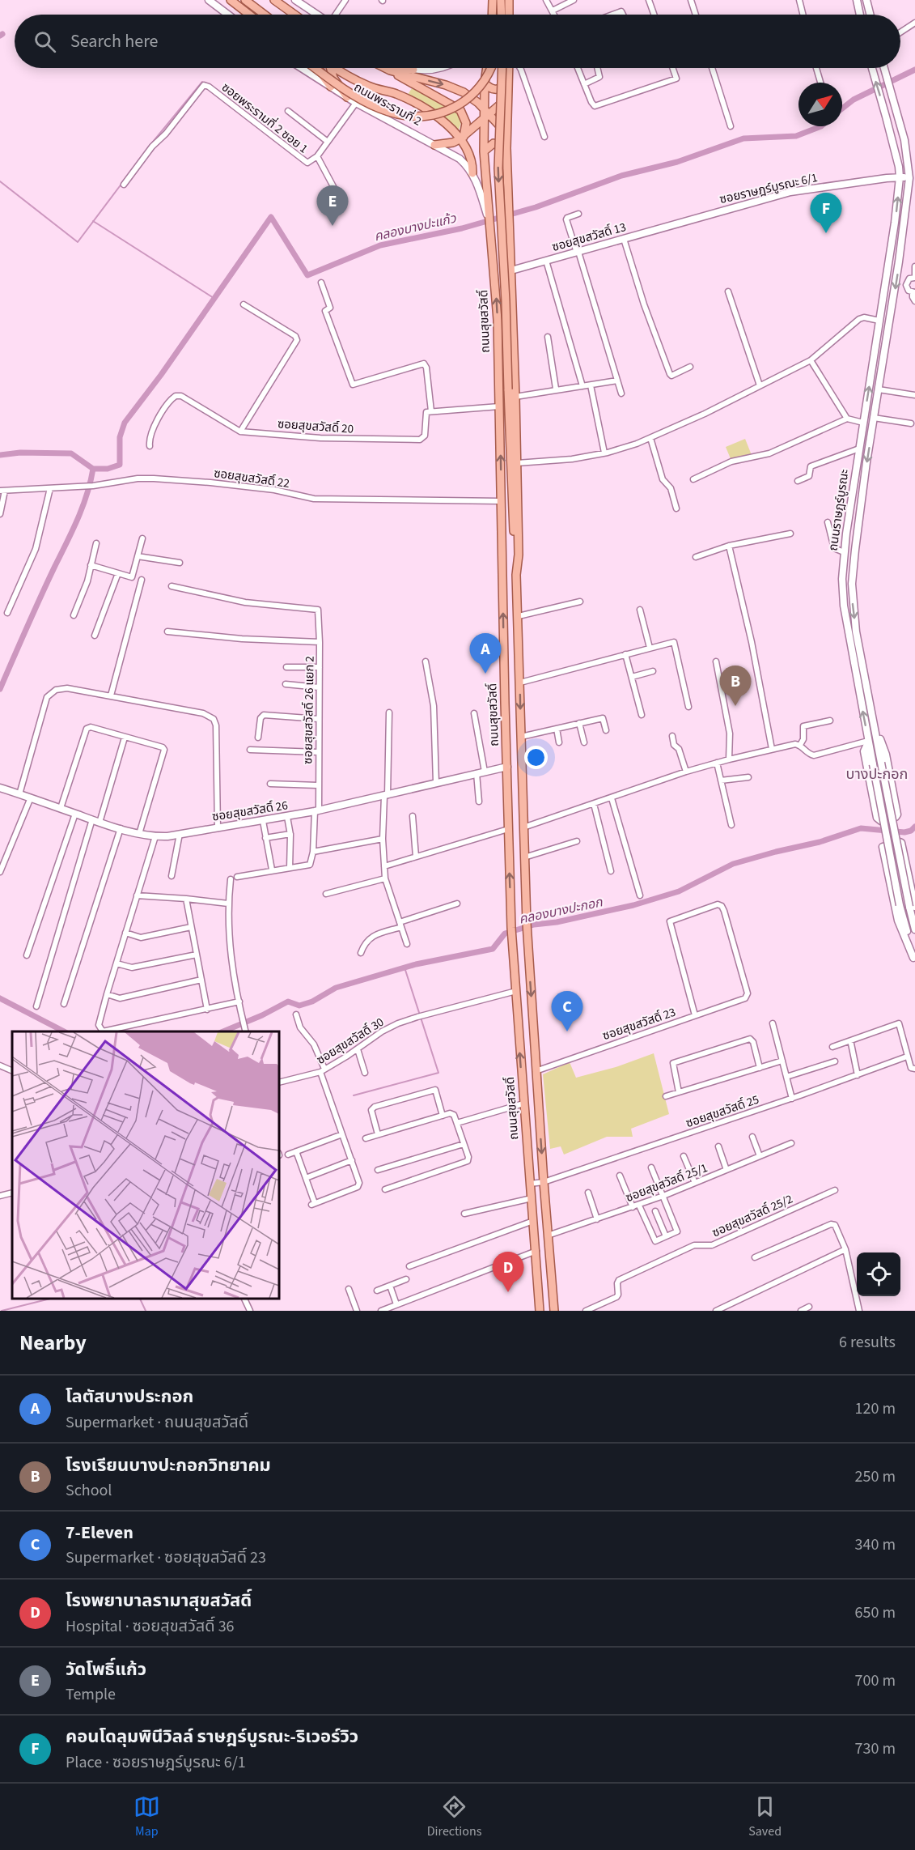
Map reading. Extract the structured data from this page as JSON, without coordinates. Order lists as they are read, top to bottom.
{
  "streets": {
    "main road": [
      "ถนนพระรามที่ 2",
      "ซอยราษฎร์บูรณะ 6/1",
      "ซอยสุขสวัสดิ์ 13",
      "ถนนสุขสวัสดิ์",
      "ถนนราษฎร์บูรณะ",
      "ซอยสุขสวัสดิ์ 26"
    ],
    "street": [
      "ซอยพระรามที่ 2 ซอย 1",
      "ซอยสุขสวัสดิ์ 20",
      "ซอยสุขสวัสดิ์ 22",
      "ซอยสุขสวัสดิ์ 26 แยก 2",
      "ซอยสุขสวัสดิ์ 23",
      "ซอยสุขสวัสดิ์ 30",
      "ซอยสุขสวัสดิ์ 25",
      "ซอยสุขสวัสดิ์ 25/1",
      "ซอยสุขสวัสดิ์ 25/2"
    ]
  },
  "crossings": [
    ["ถนนพระรามที่ 2", "ซอยพระรามที่ 2 ซอย 1"],
    ["ถนนพระรามที่ 2", "ถนนสุขสวัสดิ์"],
    ["ซอยราษฎร์บูรณะ 6/1", "ซอยสุขสวัสดิ์ 13"],
    ["ซอยราษฎร์บูรณะ 6/1", "ถนนราษฎร์บูรณะ"],
    ["ถนนสุขสวัสดิ์", "ซอยสุขสวัสดิ์ 22"],
    ["ถนนสุขสวัสดิ์", "ซอยสุขสวัสดิ์ 26"],
    ["ถนนสุขสวัสดิ์", "ซอยสุขสวัสดิ์ 30"],
    ["ถนนสุขสวัสดิ์", "ซอยสุขสวัสดิ์ 25"],
    ["ซอยสุขสวัสดิ์ 26 แยก 2", "ซอยสุขสวัสดิ์ 26"]
  ],
  "districts": ["บางปะกอก"],
  "water": ["คลองบางปะแก้ว", "คลองบางปะกอก"],
  "north": "top right",
  "page": {
    "search": "Search here",
    "pins": [
      "E",
      "F",
      "A",
      "B",
      "C",
      "D"
    ],
    "heading": ["Nearby", "6 results"],
    "list": [
      {
        "mark": "A",
        "name": "โลตัสบางประกอก",
        "note": "Supermarket · ถนนสุขสวัสดิ์",
        "value": "120 m"
      },
      {
        "mark": "B",
        "name": "โรงเรียนบางปะกอกวิทยาคม",
        "note": "School",
        "value": "250 m"
      },
      {
        "mark": "C",
        "name": "7-Eleven",
        "note": "Supermarket · ซอยสุขสวัสดิ์ 23",
        "value": "340 m"
      },
      {
        "mark": "D",
        "name": "โรงพยาบาลรามาสุขสวัสดิ์",
        "note": "Hospital · ซอยสุขสวัสดิ์ 36",
        "value": "650 m"
      },
      {
        "mark": "E",
        "name": "วัดโพธิ์แก้ว",
        "note": "Temple",
        "value": "700 m"
      },
      {
        "mark": "F",
        "name": "คอนโดลุมพินีวิลล์ ราษฎร์บูรณะ-ริเวอร์วิว",
        "note": "Place · ซอยราษฎร์บูรณะ 6/1",
        "value": "730 m"
      }
    ],
    "nav": ["Map", "Directions", "Saved"]
  }
}
